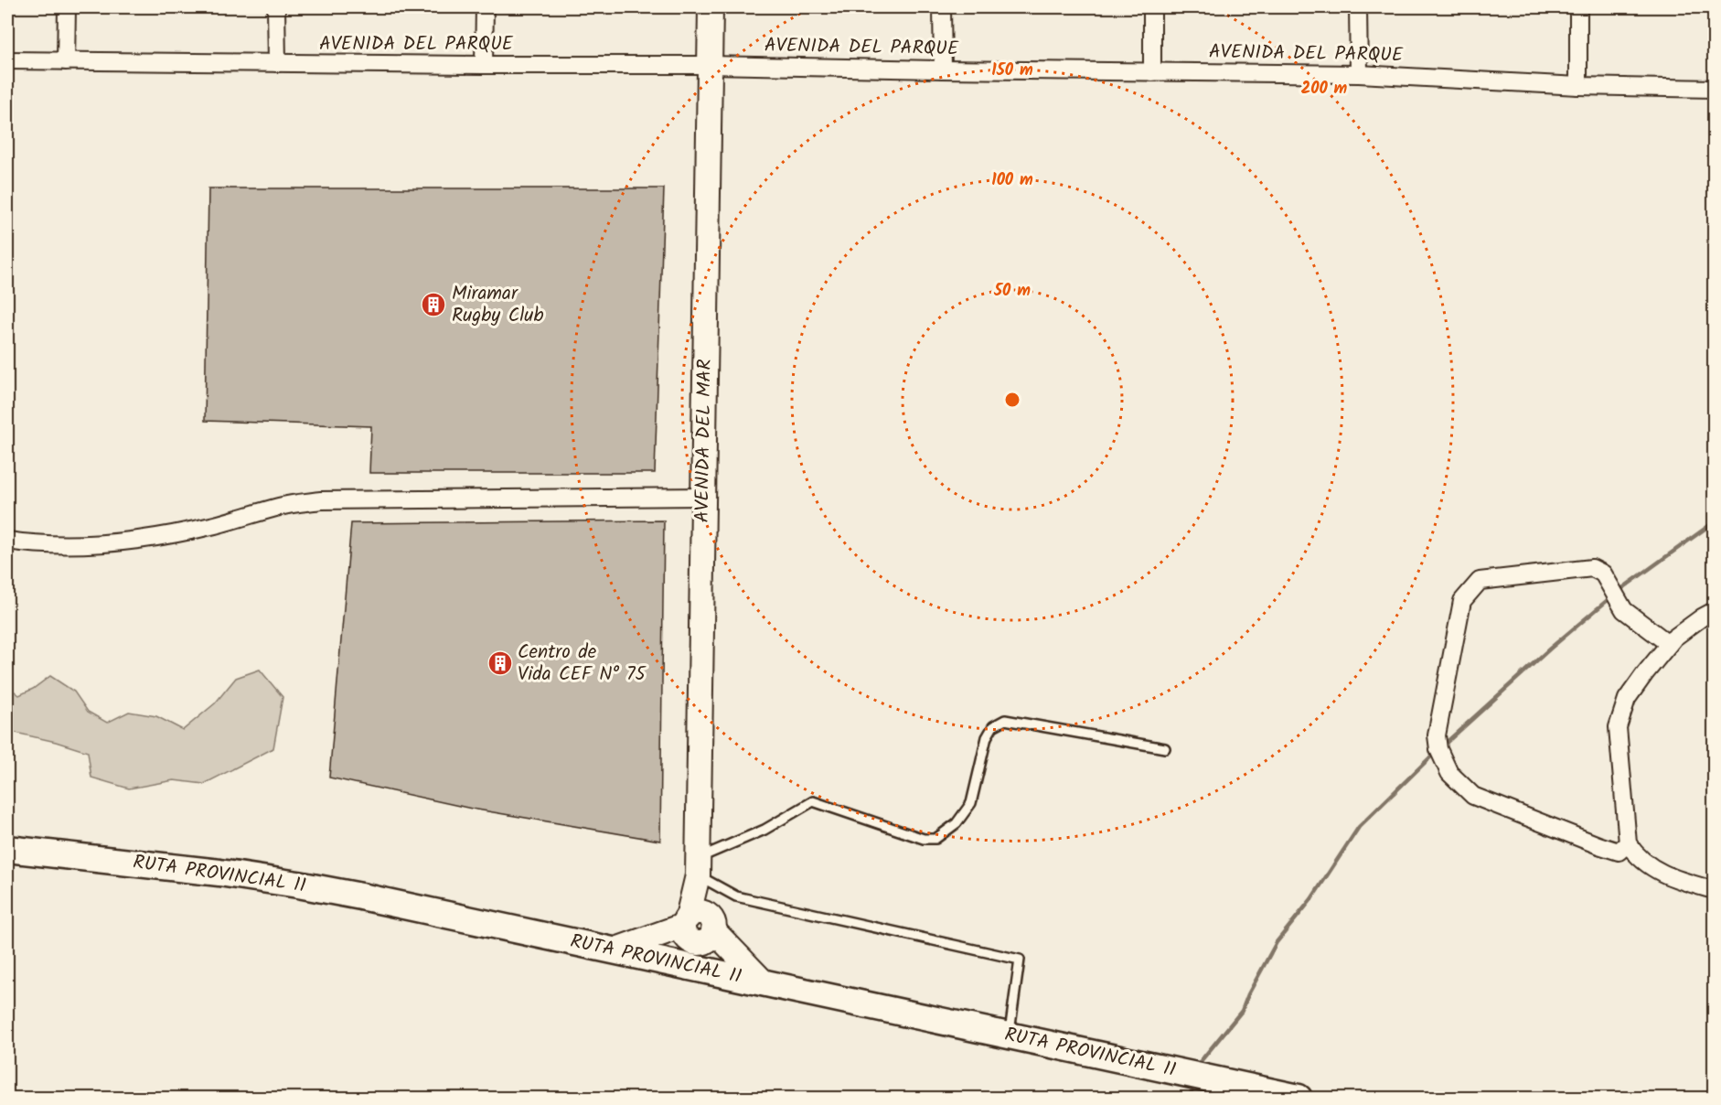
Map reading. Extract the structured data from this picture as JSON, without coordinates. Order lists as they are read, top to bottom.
{
  "streets": {
    "main road": ["AVENIDA DEL MAR", "RUTA PROVINCIAL 11"],
    "street": ["AVENIDA DEL PARQUE"]
  },
  "crossings": [
    ["AVENIDA DEL PARQUE", "AVENIDA DEL MAR"],
    ["AVENIDA DEL MAR", "RUTA PROVINCIAL 11"]
  ],
  "places": {
    "building": ["Miramar Rugby Club", "Centro de Vida CEF N° 75"]
  },
  "rings": [
    "150 m",
    "200 m",
    "100 m",
    "50 m"
  ]
}
